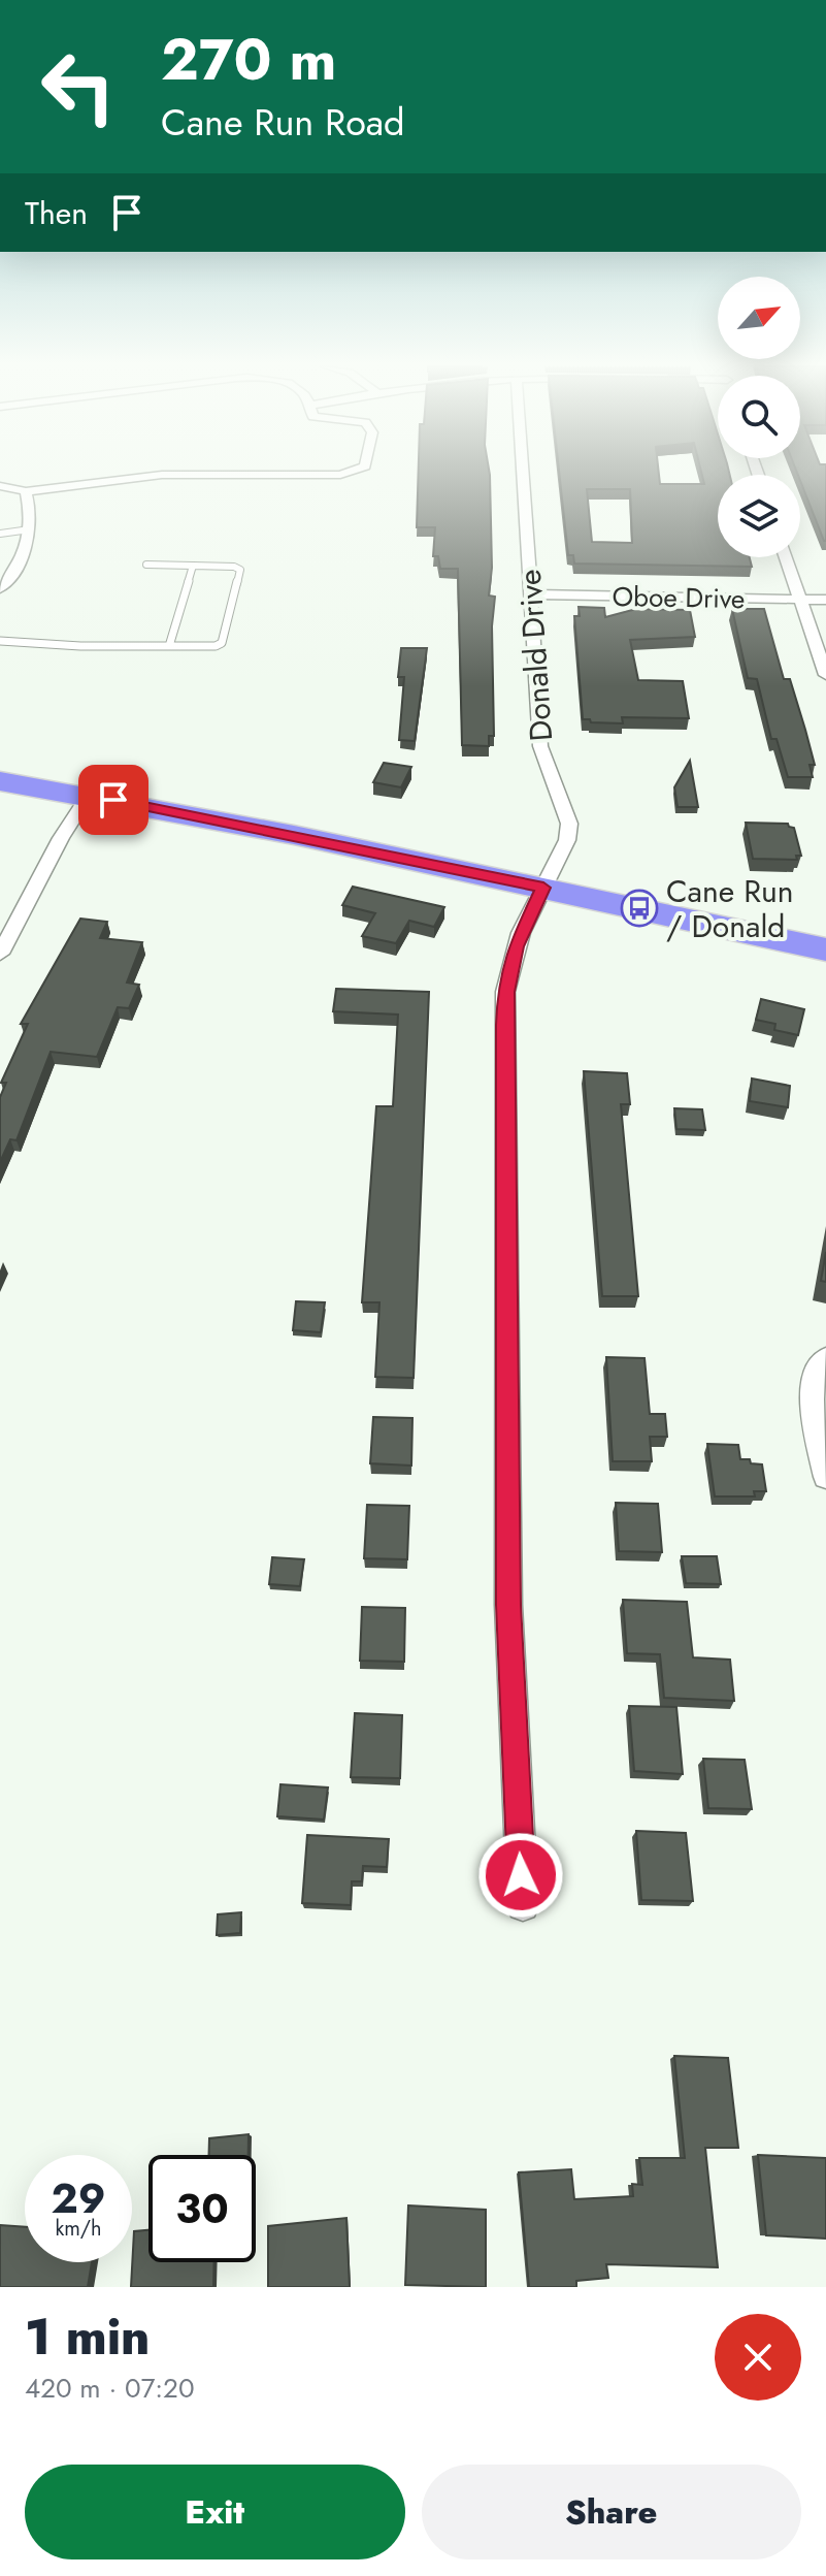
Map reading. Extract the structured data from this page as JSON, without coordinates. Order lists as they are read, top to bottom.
{
  "streets": {
    "street": ["Oboe Drive", "Donald Drive"]
  },
  "crossings": [
    ["Oboe Drive", "Donald Drive"]
  ],
  "places": {
    "bus stop": ["Cane Run / Donald"]
  },
  "north": "top right",
  "page": {
    "turn": ["270 m", "Cane Run Road"],
    "then": "Then",
    "speed": "29 km/h",
    "limit": "30",
    "heading": ["1 min", "420 m · 07:20"],
    "buttons": ["Exit", "Share"]
  }
}
